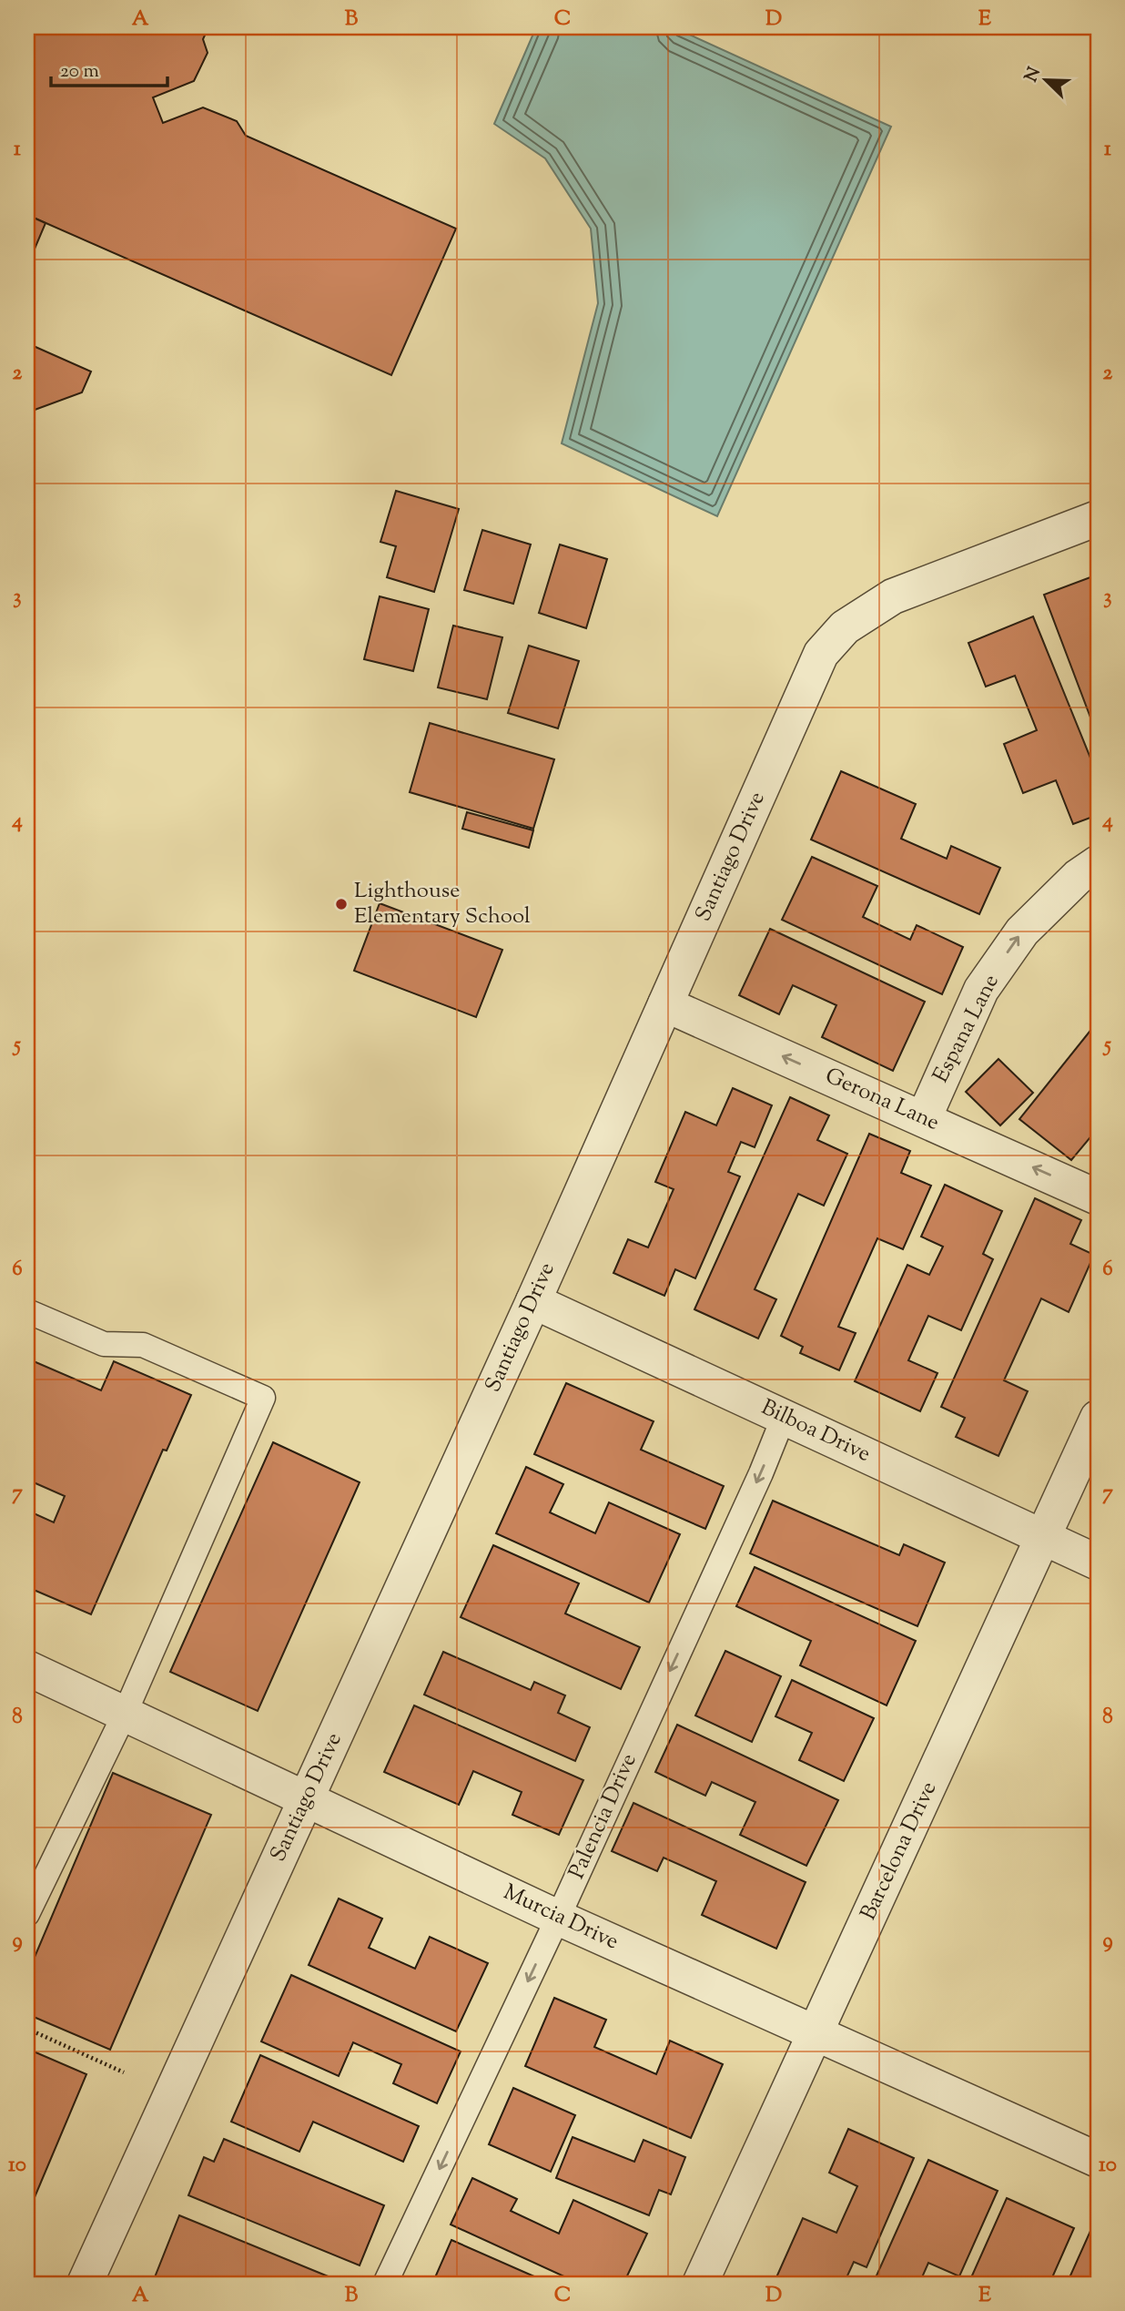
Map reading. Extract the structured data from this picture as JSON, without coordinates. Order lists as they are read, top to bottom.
{
  "streets": {
    "street": [
      "Santiago Drive",
      "Espana Lane",
      "Gerona Lane",
      "Bilboa Drive",
      "Barcelona Drive",
      "Murcia Drive"
    ],
    "lane": ["Palencia Drive"]
  },
  "crossings": [
    ["Santiago Drive", "Gerona Lane"],
    ["Santiago Drive", "Bilboa Drive"],
    ["Santiago Drive", "Murcia Drive"],
    ["Espana Lane", "Gerona Lane"],
    ["Bilboa Drive", "Palencia Drive"],
    ["Bilboa Drive", "Barcelona Drive"],
    ["Palencia Drive", "Murcia Drive"],
    ["Barcelona Drive", "Murcia Drive"]
  ],
  "one_way": ["Espana Lane", "Gerona Lane", "Palencia Drive"],
  "places": ["Lighthouse Elementary School"],
  "scale_bar": "20 m",
  "north": "top left",
  "grid": {
    "columns": [
      "A",
      "B",
      "C",
      "D",
      "E"
    ],
    "rows": [
      "1",
      "2",
      "3",
      "4",
      "5",
      "6",
      "7",
      "8",
      "9",
      "10"
    ]
  }
}
